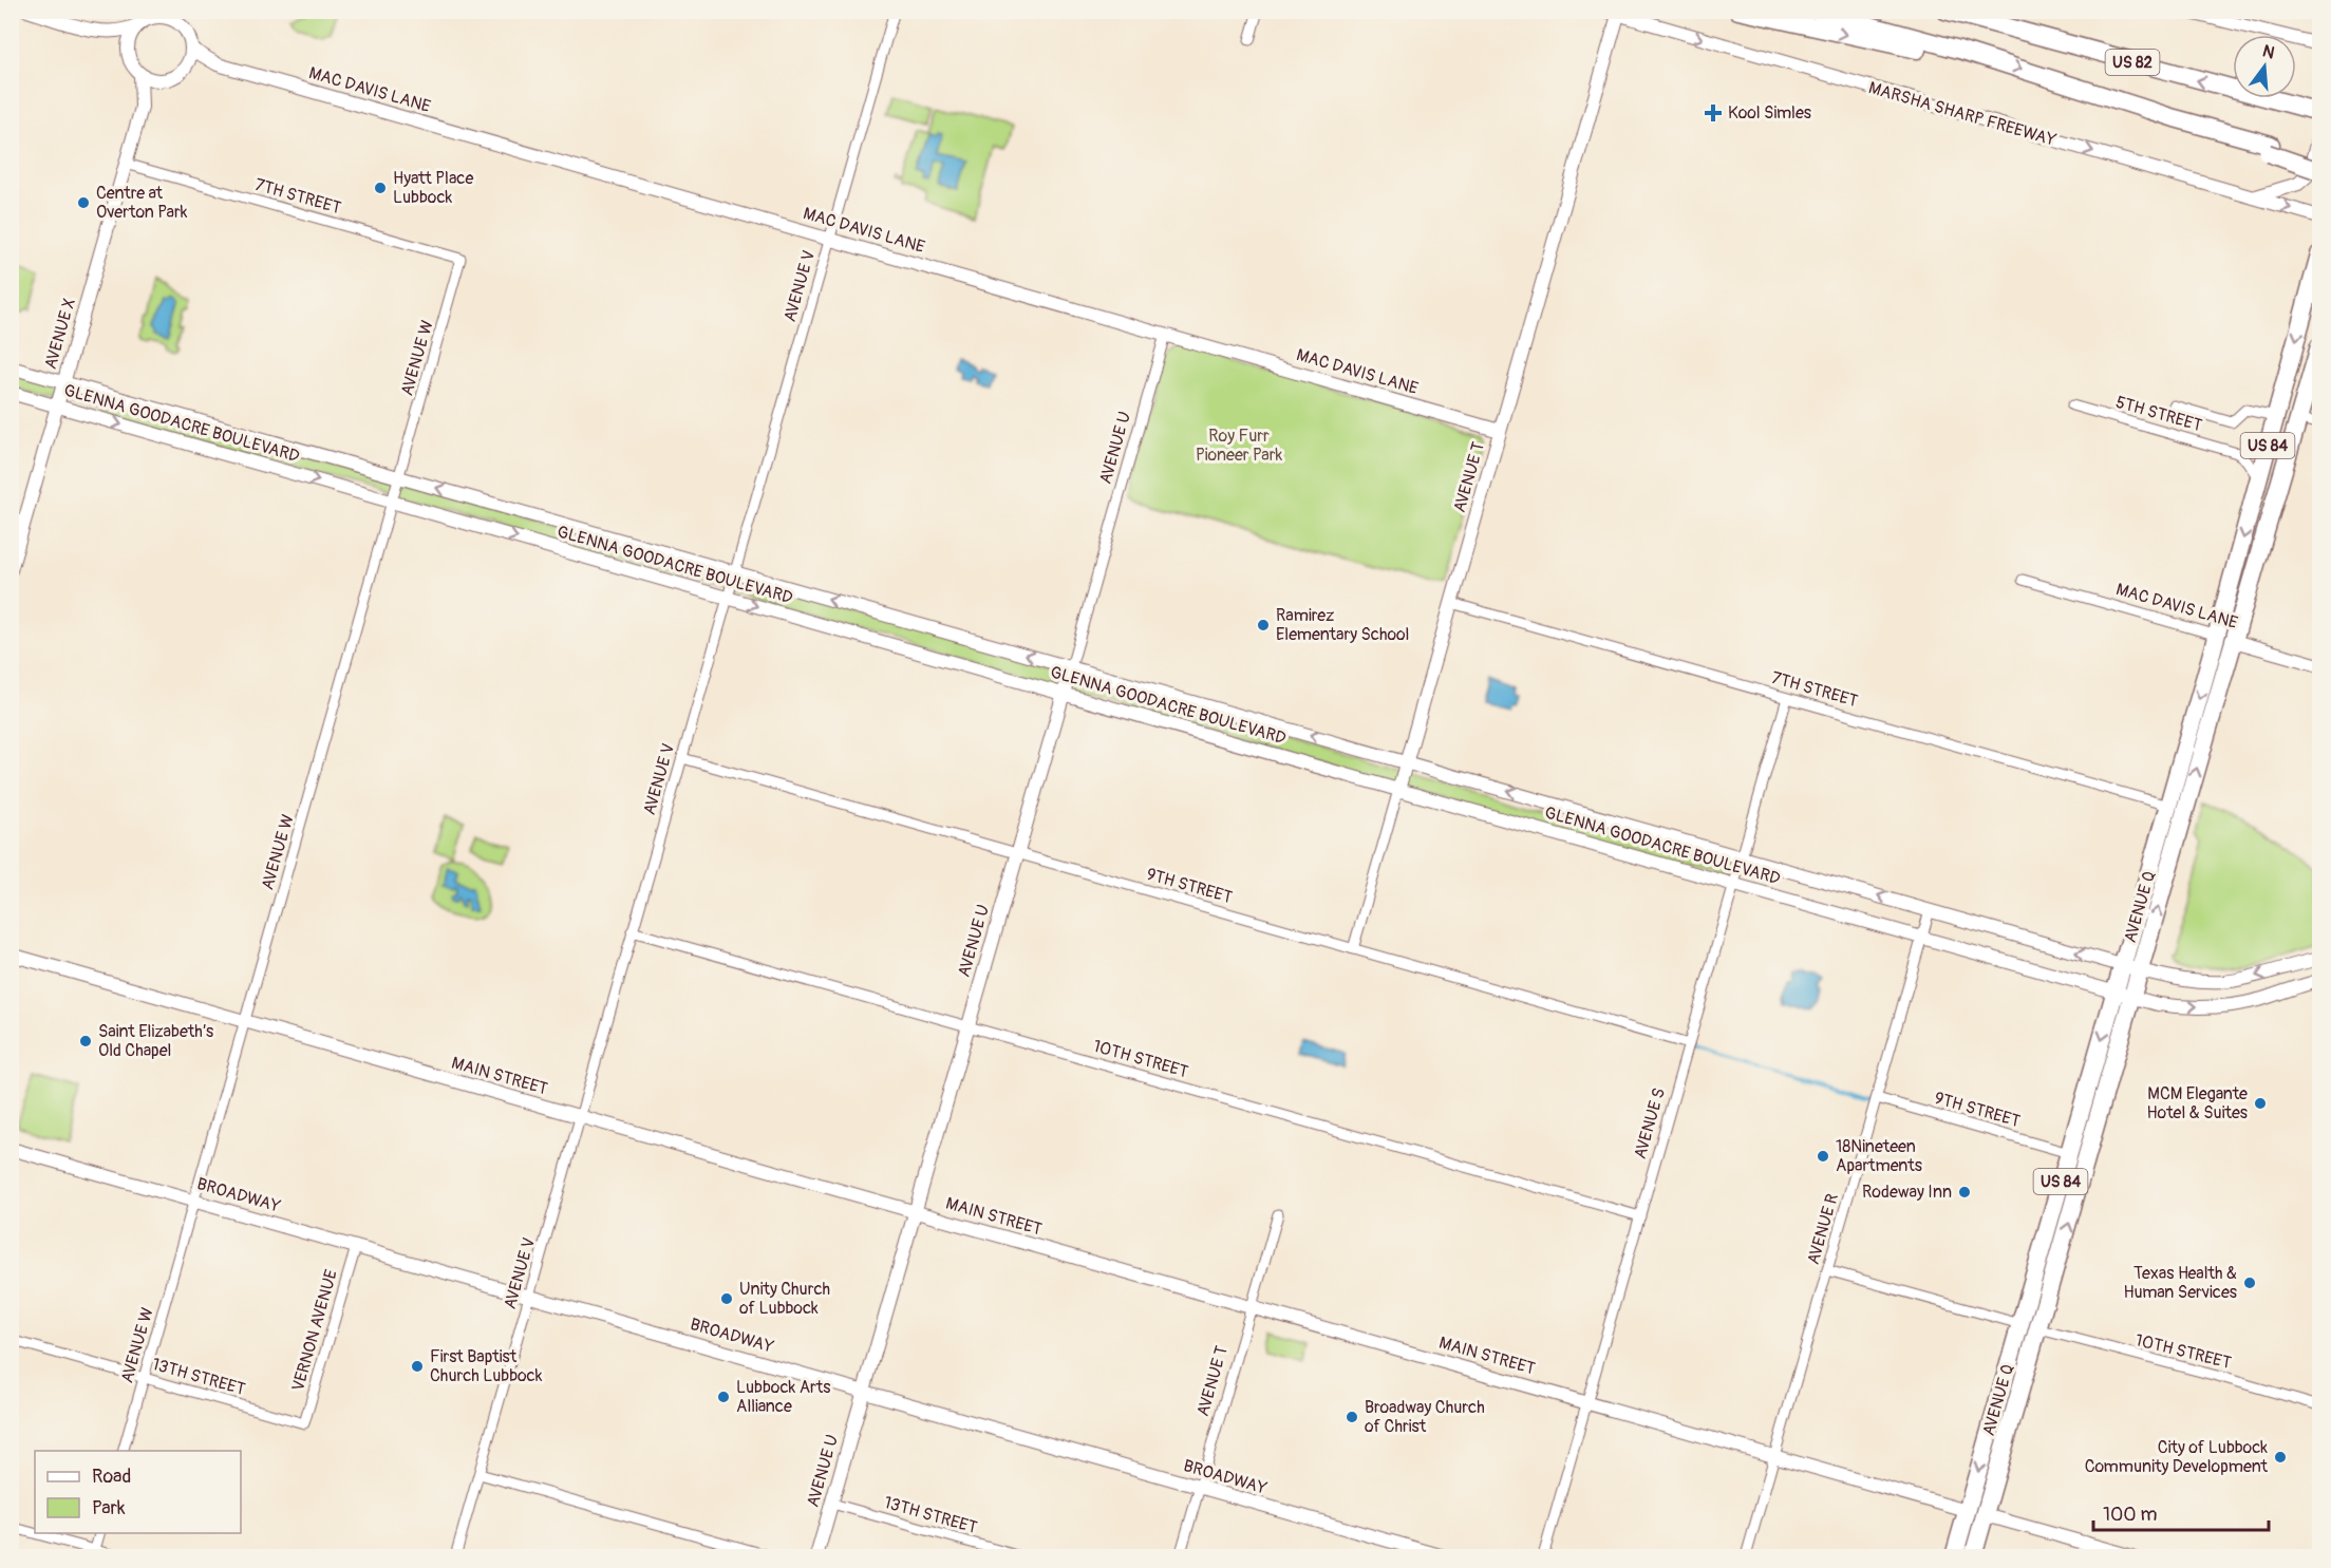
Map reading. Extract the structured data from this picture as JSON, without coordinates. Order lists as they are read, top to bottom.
{
  "streets": {
    "highway": ["US 82", "US 84", "AVENUE Q"],
    "street": [
      "MAC DAVIS LANE",
      "MARSHA SHARP FREEWAY",
      "7TH STREET",
      "AVENUE V",
      "AVENUE X",
      "AVENUE W",
      "5TH STREET",
      "GLENNA GOODACRE BOULEVARD",
      "AVENUE U",
      "AVENUE T",
      "9TH STREET",
      "10TH STREET",
      "MAIN STREET",
      "AVENUE S",
      "BROADWAY",
      "AVENUE R",
      "VERNON AVENUE",
      "13TH STREET"
    ]
  },
  "crossings": [
    ["MAC DAVIS LANE", "AVENUE V"],
    ["MAC DAVIS LANE", "AVENUE U"],
    ["MAC DAVIS LANE", "AVENUE T"],
    ["MAC DAVIS LANE", "AVENUE Q"],
    ["MARSHA SHARP FREEWAY", "AVENUE T"],
    ["7TH STREET", "AVENUE X"],
    ["7TH STREET", "AVENUE W"],
    ["7TH STREET", "AVENUE T"],
    ["7TH STREET", "AVENUE Q"],
    ["7TH STREET", "AVENUE S"],
    ["AVENUE V", "GLENNA GOODACRE BOULEVARD"],
    ["AVENUE V", "9TH STREET"],
    ["AVENUE V", "10TH STREET"],
    ["AVENUE V", "MAIN STREET"],
    ["AVENUE V", "BROADWAY"],
    ["AVENUE X", "GLENNA GOODACRE BOULEVARD"],
    ["AVENUE W", "GLENNA GOODACRE BOULEVARD"],
    ["AVENUE W", "MAIN STREET"],
    ["AVENUE W", "BROADWAY"],
    ["AVENUE W", "13TH STREET"],
    ["GLENNA GOODACRE BOULEVARD", "AVENUE U"],
    ["GLENNA GOODACRE BOULEVARD", "AVENUE T"],
    ["GLENNA GOODACRE BOULEVARD", "AVENUE Q"],
    ["GLENNA GOODACRE BOULEVARD", "AVENUE S"],
    ["GLENNA GOODACRE BOULEVARD", "AVENUE R"],
    ["AVENUE U", "9TH STREET"],
    ["AVENUE U", "10TH STREET"],
    ["AVENUE U", "MAIN STREET"],
    ["AVENUE U", "BROADWAY"],
    ["AVENUE U", "13TH STREET"],
    ["AVENUE T", "9TH STREET"],
    ["AVENUE T", "MAIN STREET"],
    ["AVENUE T", "BROADWAY"],
    ["9TH STREET", "AVENUE Q"],
    ["9TH STREET", "AVENUE S"],
    ["9TH STREET", "AVENUE R"],
    ["AVENUE Q", "10TH STREET"],
    ["AVENUE Q", "MAIN STREET"],
    ["10TH STREET", "AVENUE S"],
    ["MAIN STREET", "AVENUE S"],
    ["MAIN STREET", "AVENUE R"],
    ["BROADWAY", "VERNON AVENUE"],
    ["VERNON AVENUE", "13TH STREET"]
  ],
  "one_way": ["MARSHA SHARP FREEWAY"],
  "parks": ["Roy Furr Pioneer Park"],
  "places": {
    "health": ["Kool Simles"],
    "other": [
      "Hyatt Place Lubbock",
      "Centre at Overton Park",
      "Ramirez Elementary School",
      "Saint Elizabeth’s Old Chapel",
      "MCM Elegante Hotel & Suites",
      "18Nineteen Apartments",
      "Rodeway Inn",
      "Texas Health & Human Services",
      "Unity Church of Lubbock",
      "First Baptist Church Lubbock",
      "Lubbock Arts Alliance",
      "Broadway Church of Christ",
      "City of Lubbock Community Development"
    ]
  },
  "legend": ["Road", "Park"],
  "scale_bar": "100 m",
  "north": "top"
}
